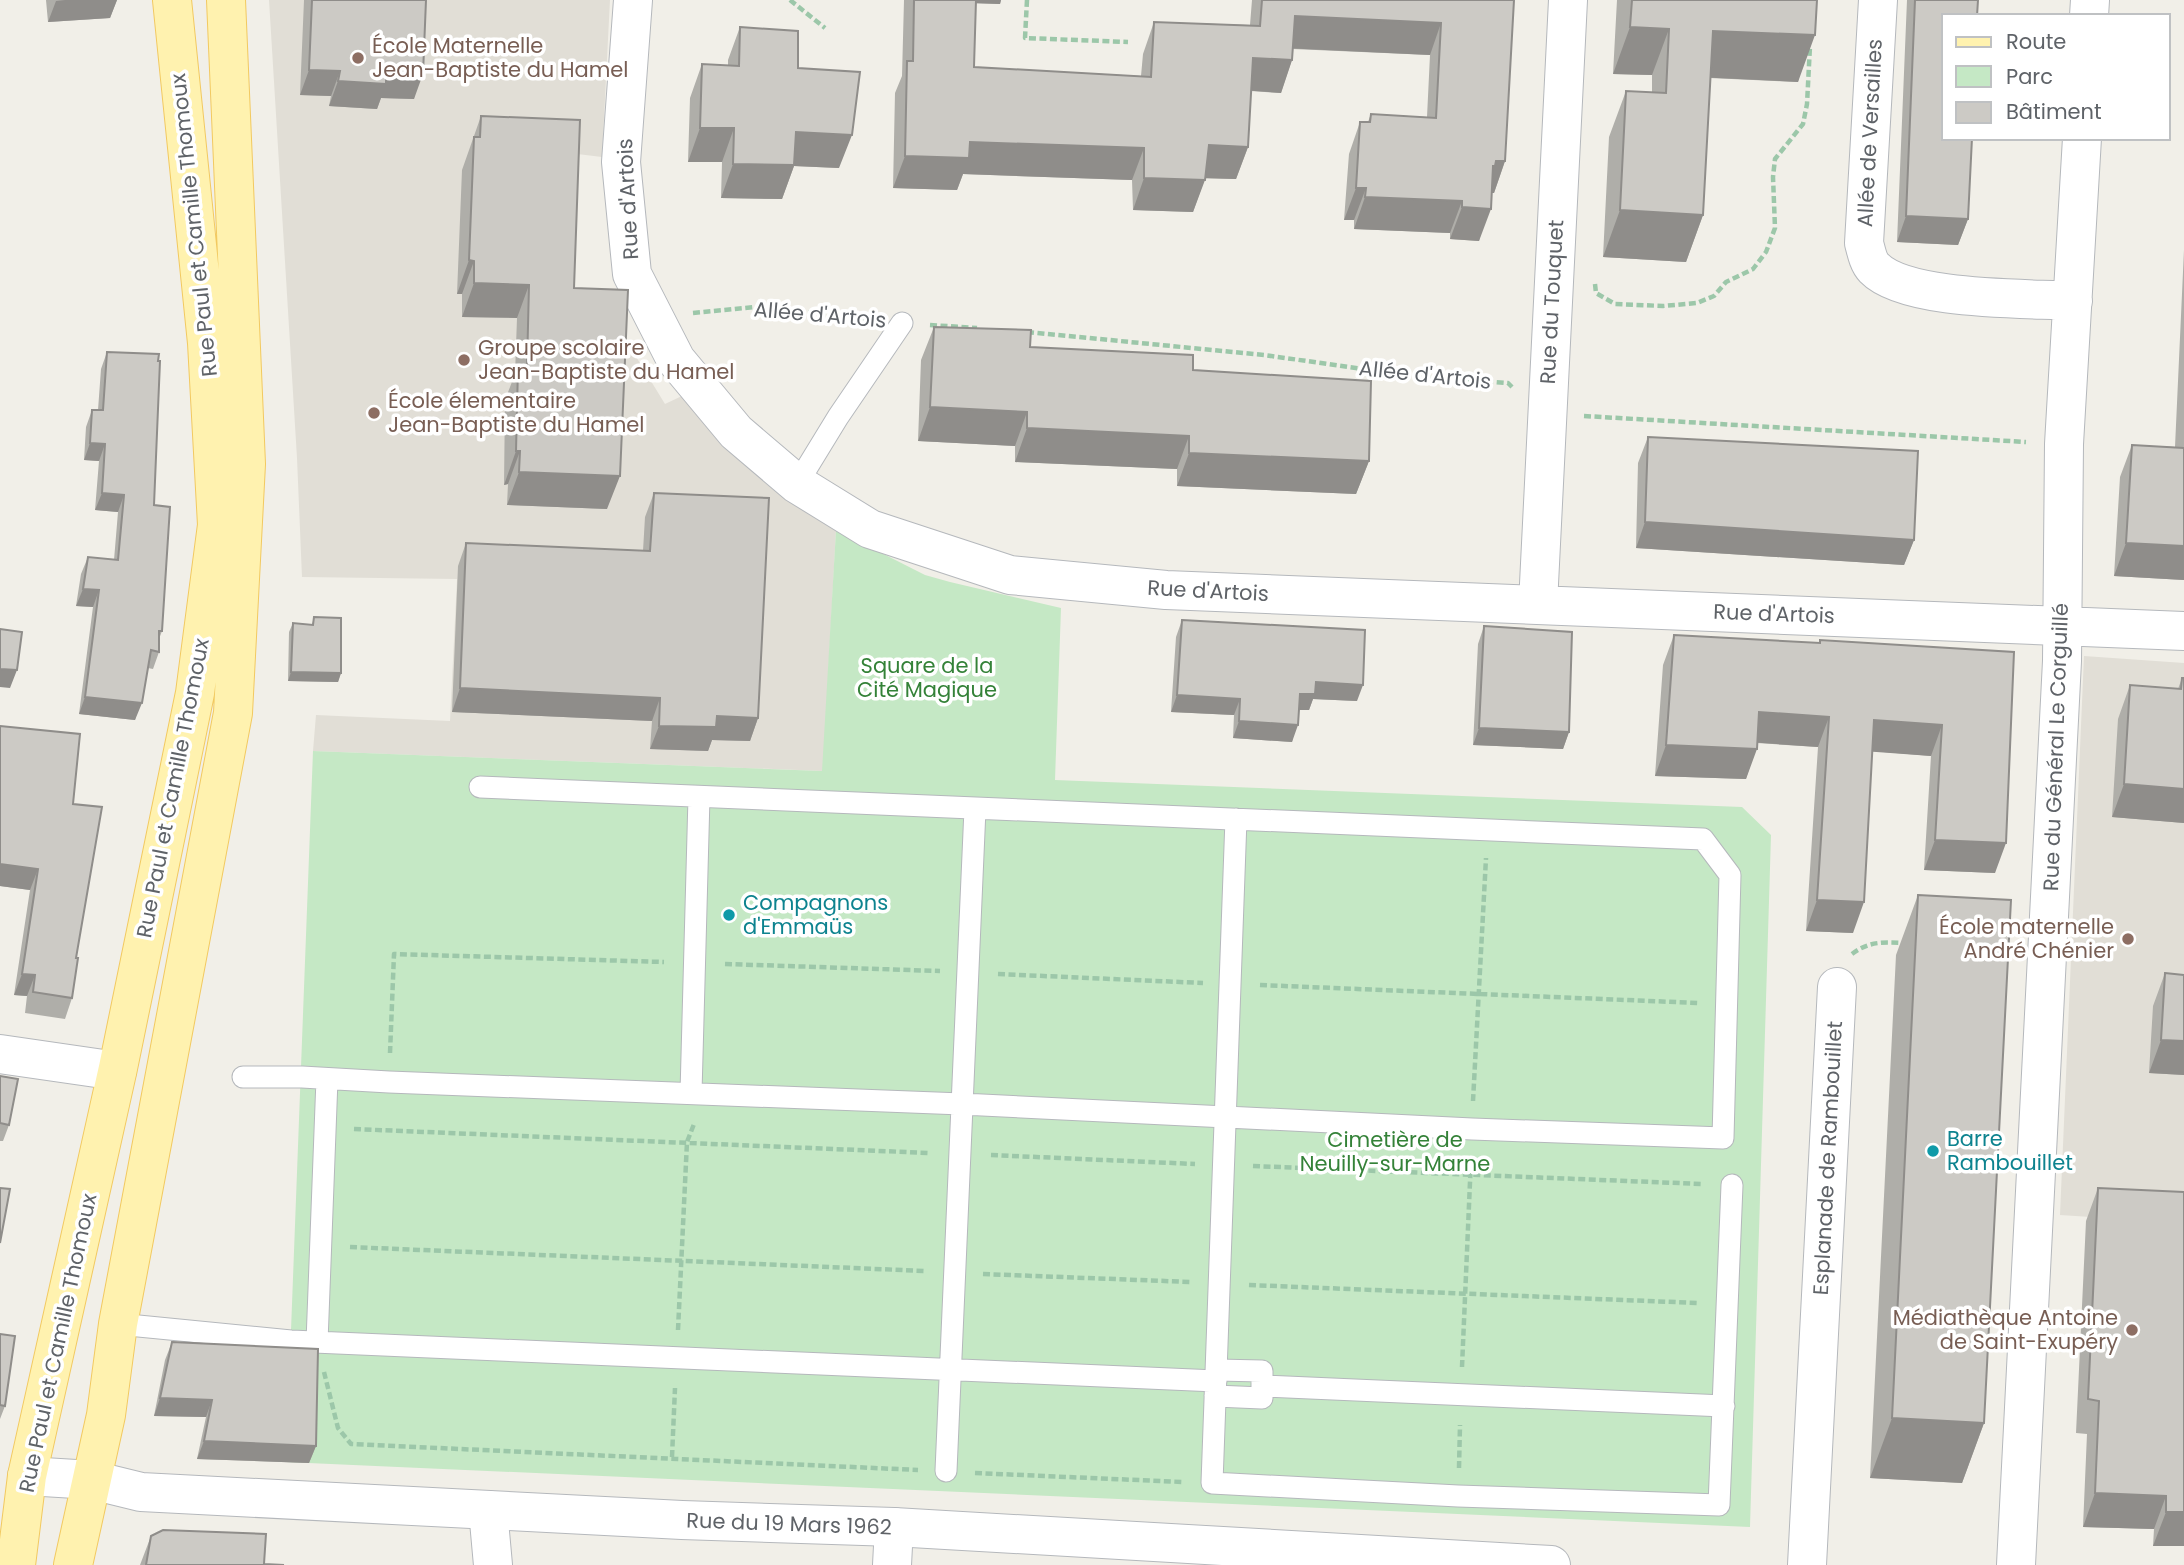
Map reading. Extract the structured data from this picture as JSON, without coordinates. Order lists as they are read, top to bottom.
{
  "streets": {
    "main road": ["Rue Paul et Camille Thomoux"],
    "street": [
      "Allée de Versailles",
      "Rue d'Artois",
      "Rue du Touquet",
      "Rue du Général Le Corguillé",
      "Esplanade de Rambouillet",
      "Rue du 19 Mars 1962"
    ],
    "lane": ["Allée d'Artois"]
  },
  "crossings": [
    ["Allée de Versailles", "Rue du Général Le Corguillé"],
    ["Rue d'Artois", "Rue du Touquet"],
    ["Rue d'Artois", "Allée d'Artois"],
    ["Rue d'Artois", "Rue du Général Le Corguillé"],
    ["Rue Paul et Camille Thomoux", "Rue du 19 Mars 1962"],
    ["Rue du Touquet", "Allée d'Artois"]
  ],
  "parks": ["Square de la Cité Magique", "Cimetière de Neuilly-sur-Marne"],
  "places": [
    "École Maternelle Jean-Baptiste du Hamel",
    "Groupe scolaire Jean-Baptiste du Hamel",
    "École élementaire Jean-Baptiste du Hamel",
    "Compagnons d'Emmaüs",
    "École maternelle André Chénier",
    "Barre Rambouillet",
    "Médiathèque Antoine de Saint-Exupéry"
  ],
  "legend": ["Route", "Parc", "Bâtiment"]
}
